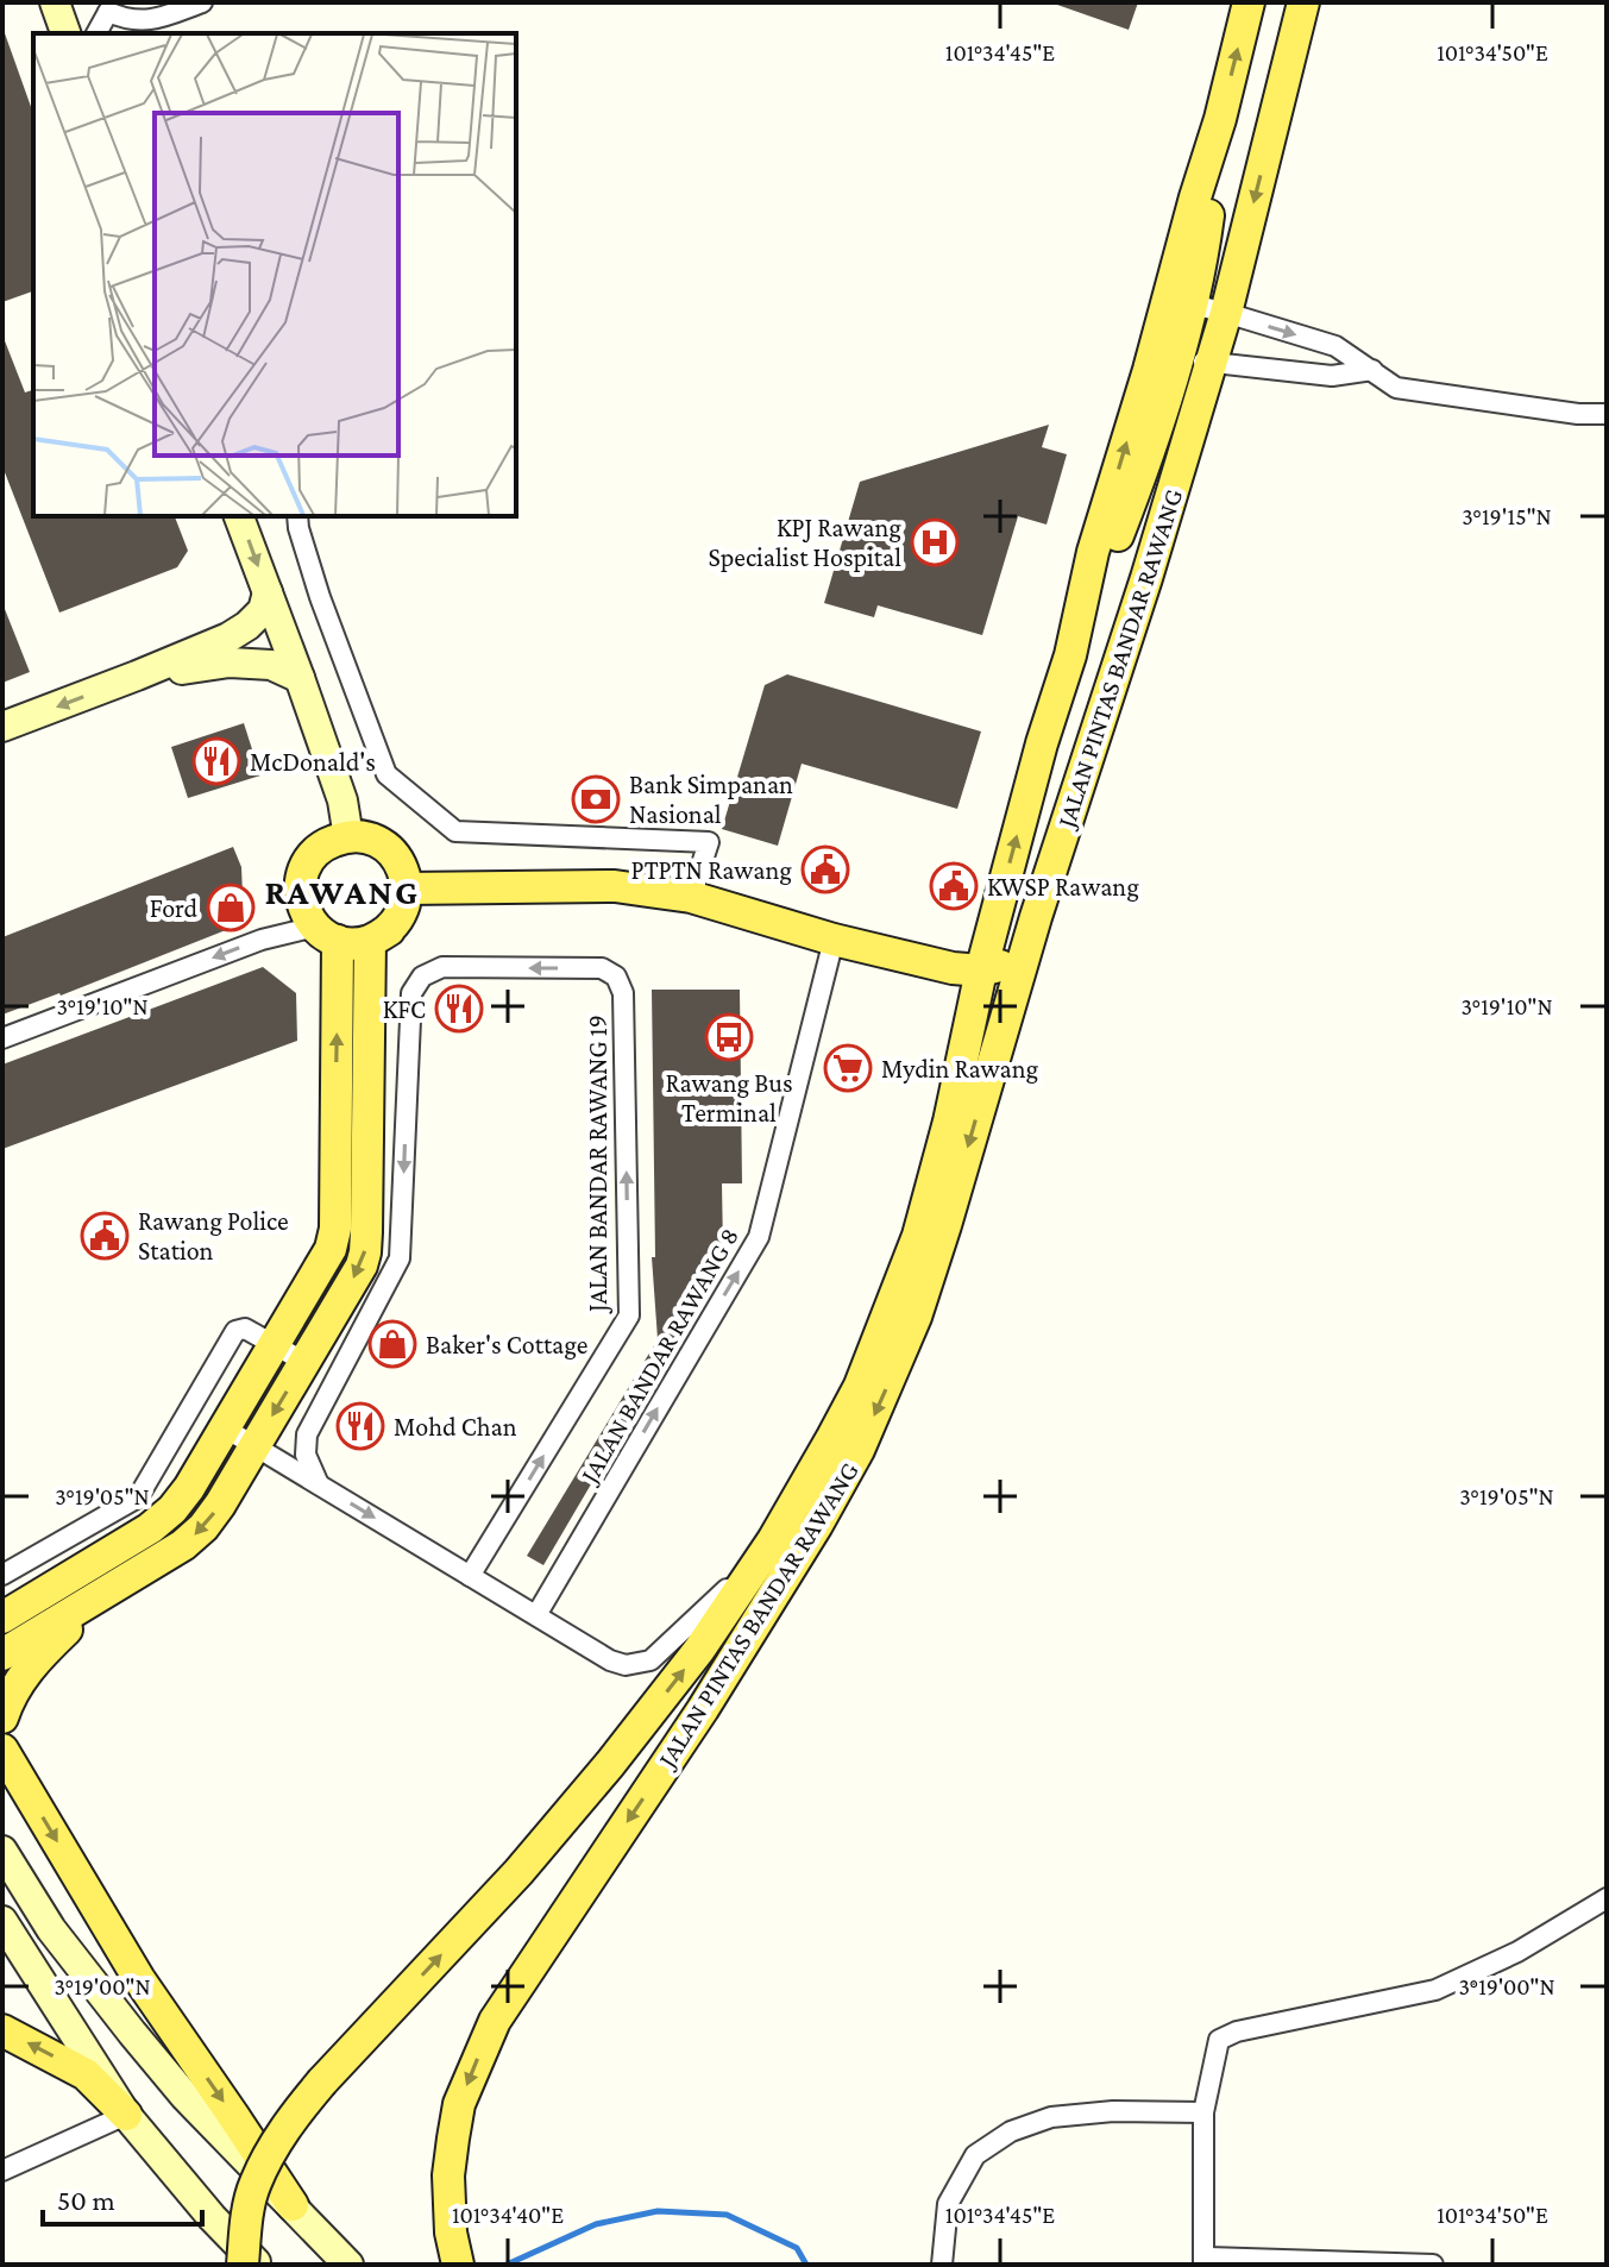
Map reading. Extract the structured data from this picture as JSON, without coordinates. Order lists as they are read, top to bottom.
{
  "streets": {
    "main road": ["JALAN PINTAS BANDAR RAWANG"],
    "street": ["JALAN BANDAR RAWANG 19", "JALAN BANDAR RAWANG 8"]
  },
  "one_way": ["JALAN BANDAR RAWANG 8"],
  "districts": ["RAWANG"],
  "places": {
    "hospital": ["KPJ Rawang Specialist Hospital"],
    "restaurant": ["McDonald's", "KFC", "Mohd Chan"],
    "bank": ["Bank Simpanan Nasional"],
    "public building": ["PTPTN Rawang", "KWSP Rawang", "Rawang Police Station"],
    "shop": ["Ford", "Baker's Cottage"],
    "bus stop": ["Rawang Bus Terminal"],
    "supermarket": ["Mydin Rawang"]
  },
  "scale_bar": "50 m",
  "coordinates": [
    "101°34'45\"E",
    "101°34'50\"E",
    "3°19'15\"N",
    "3°19'10\"N",
    "3°19'05\"N",
    "3°19'00\"N",
    "101°34'40\"E"
  ]
}
